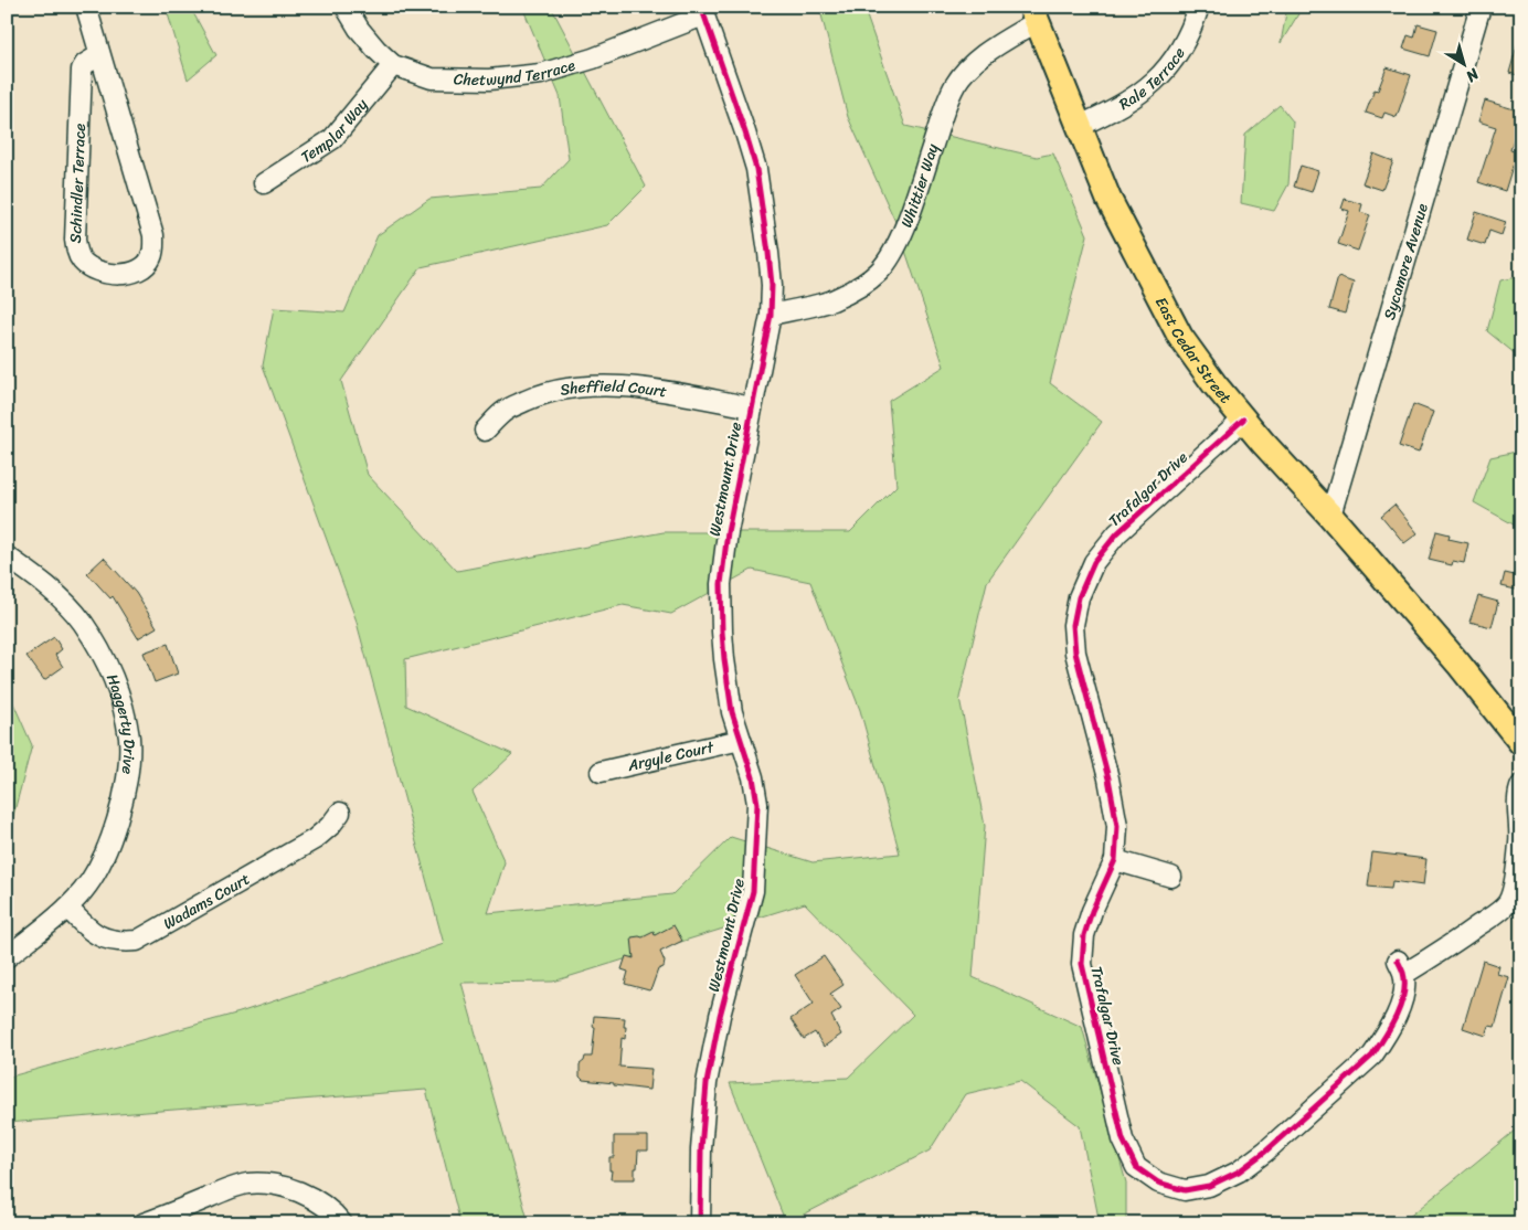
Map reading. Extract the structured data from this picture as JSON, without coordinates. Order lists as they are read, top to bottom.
{
  "streets": {
    "main road": ["East Cedar Street"],
    "street": [
      "Chetwynd Terrace",
      "Rale Terrace",
      "Templar Way",
      "Schindler Terrace",
      "Whittier Way",
      "Sycamore Avenue",
      "Sheffield Court",
      "Westmount Drive",
      "Trafalgar Drive",
      "Haggerty Drive",
      "Argyle Court",
      "Wadams Court"
    ]
  },
  "crossings": [
    ["Chetwynd Terrace", "Templar Way"],
    ["Chetwynd Terrace", "Westmount Drive"],
    ["Rale Terrace", "East Cedar Street"],
    ["Whittier Way", "East Cedar Street"],
    ["Whittier Way", "Westmount Drive"],
    ["Sycamore Avenue", "East Cedar Street"],
    ["East Cedar Street", "Trafalgar Drive"],
    ["Sheffield Court", "Westmount Drive"],
    ["Westmount Drive", "Argyle Court"],
    ["Haggerty Drive", "Wadams Court"]
  ],
  "north": "bottom right"
}
